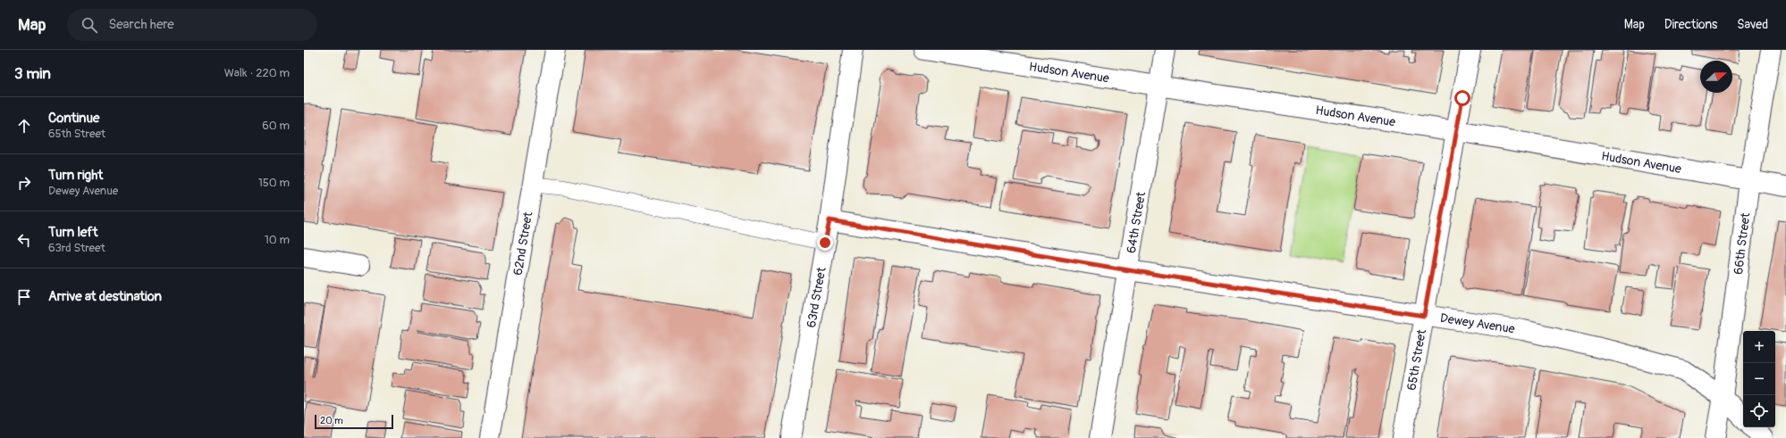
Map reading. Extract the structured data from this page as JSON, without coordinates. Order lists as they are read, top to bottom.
{
  "streets": {
    "street": [
      "Hudson Avenue",
      "64th Street",
      "66th Street",
      "62nd Street",
      "63rd Street",
      "Dewey Avenue",
      "65th Street"
    ]
  },
  "crossings": [
    ["Hudson Avenue", "64th Street"],
    ["Hudson Avenue", "66th Street"],
    ["Hudson Avenue", "65th Street"],
    ["64th Street", "Dewey Avenue"],
    ["66th Street", "Dewey Avenue"],
    ["63rd Street", "Dewey Avenue"],
    ["Dewey Avenue", "65th Street"]
  ],
  "scale_bar": "20 m",
  "north": "right",
  "page": {
    "header": "Map",
    "search": "Search here",
    "nav": ["Map", "Directions", "Saved"],
    "heading": ["3 min", "Walk · 220 m"],
    "list": [
      ["Continue", "65th Street", "60 m"],
      ["Turn right", "Dewey Avenue", "150 m"],
      ["Turn left", "63rd Street", "10 m"],
      "Arrive at destination"
    ],
    "map_buttons": ["+", "−"],
    "scale": "20 m"
  }
}
